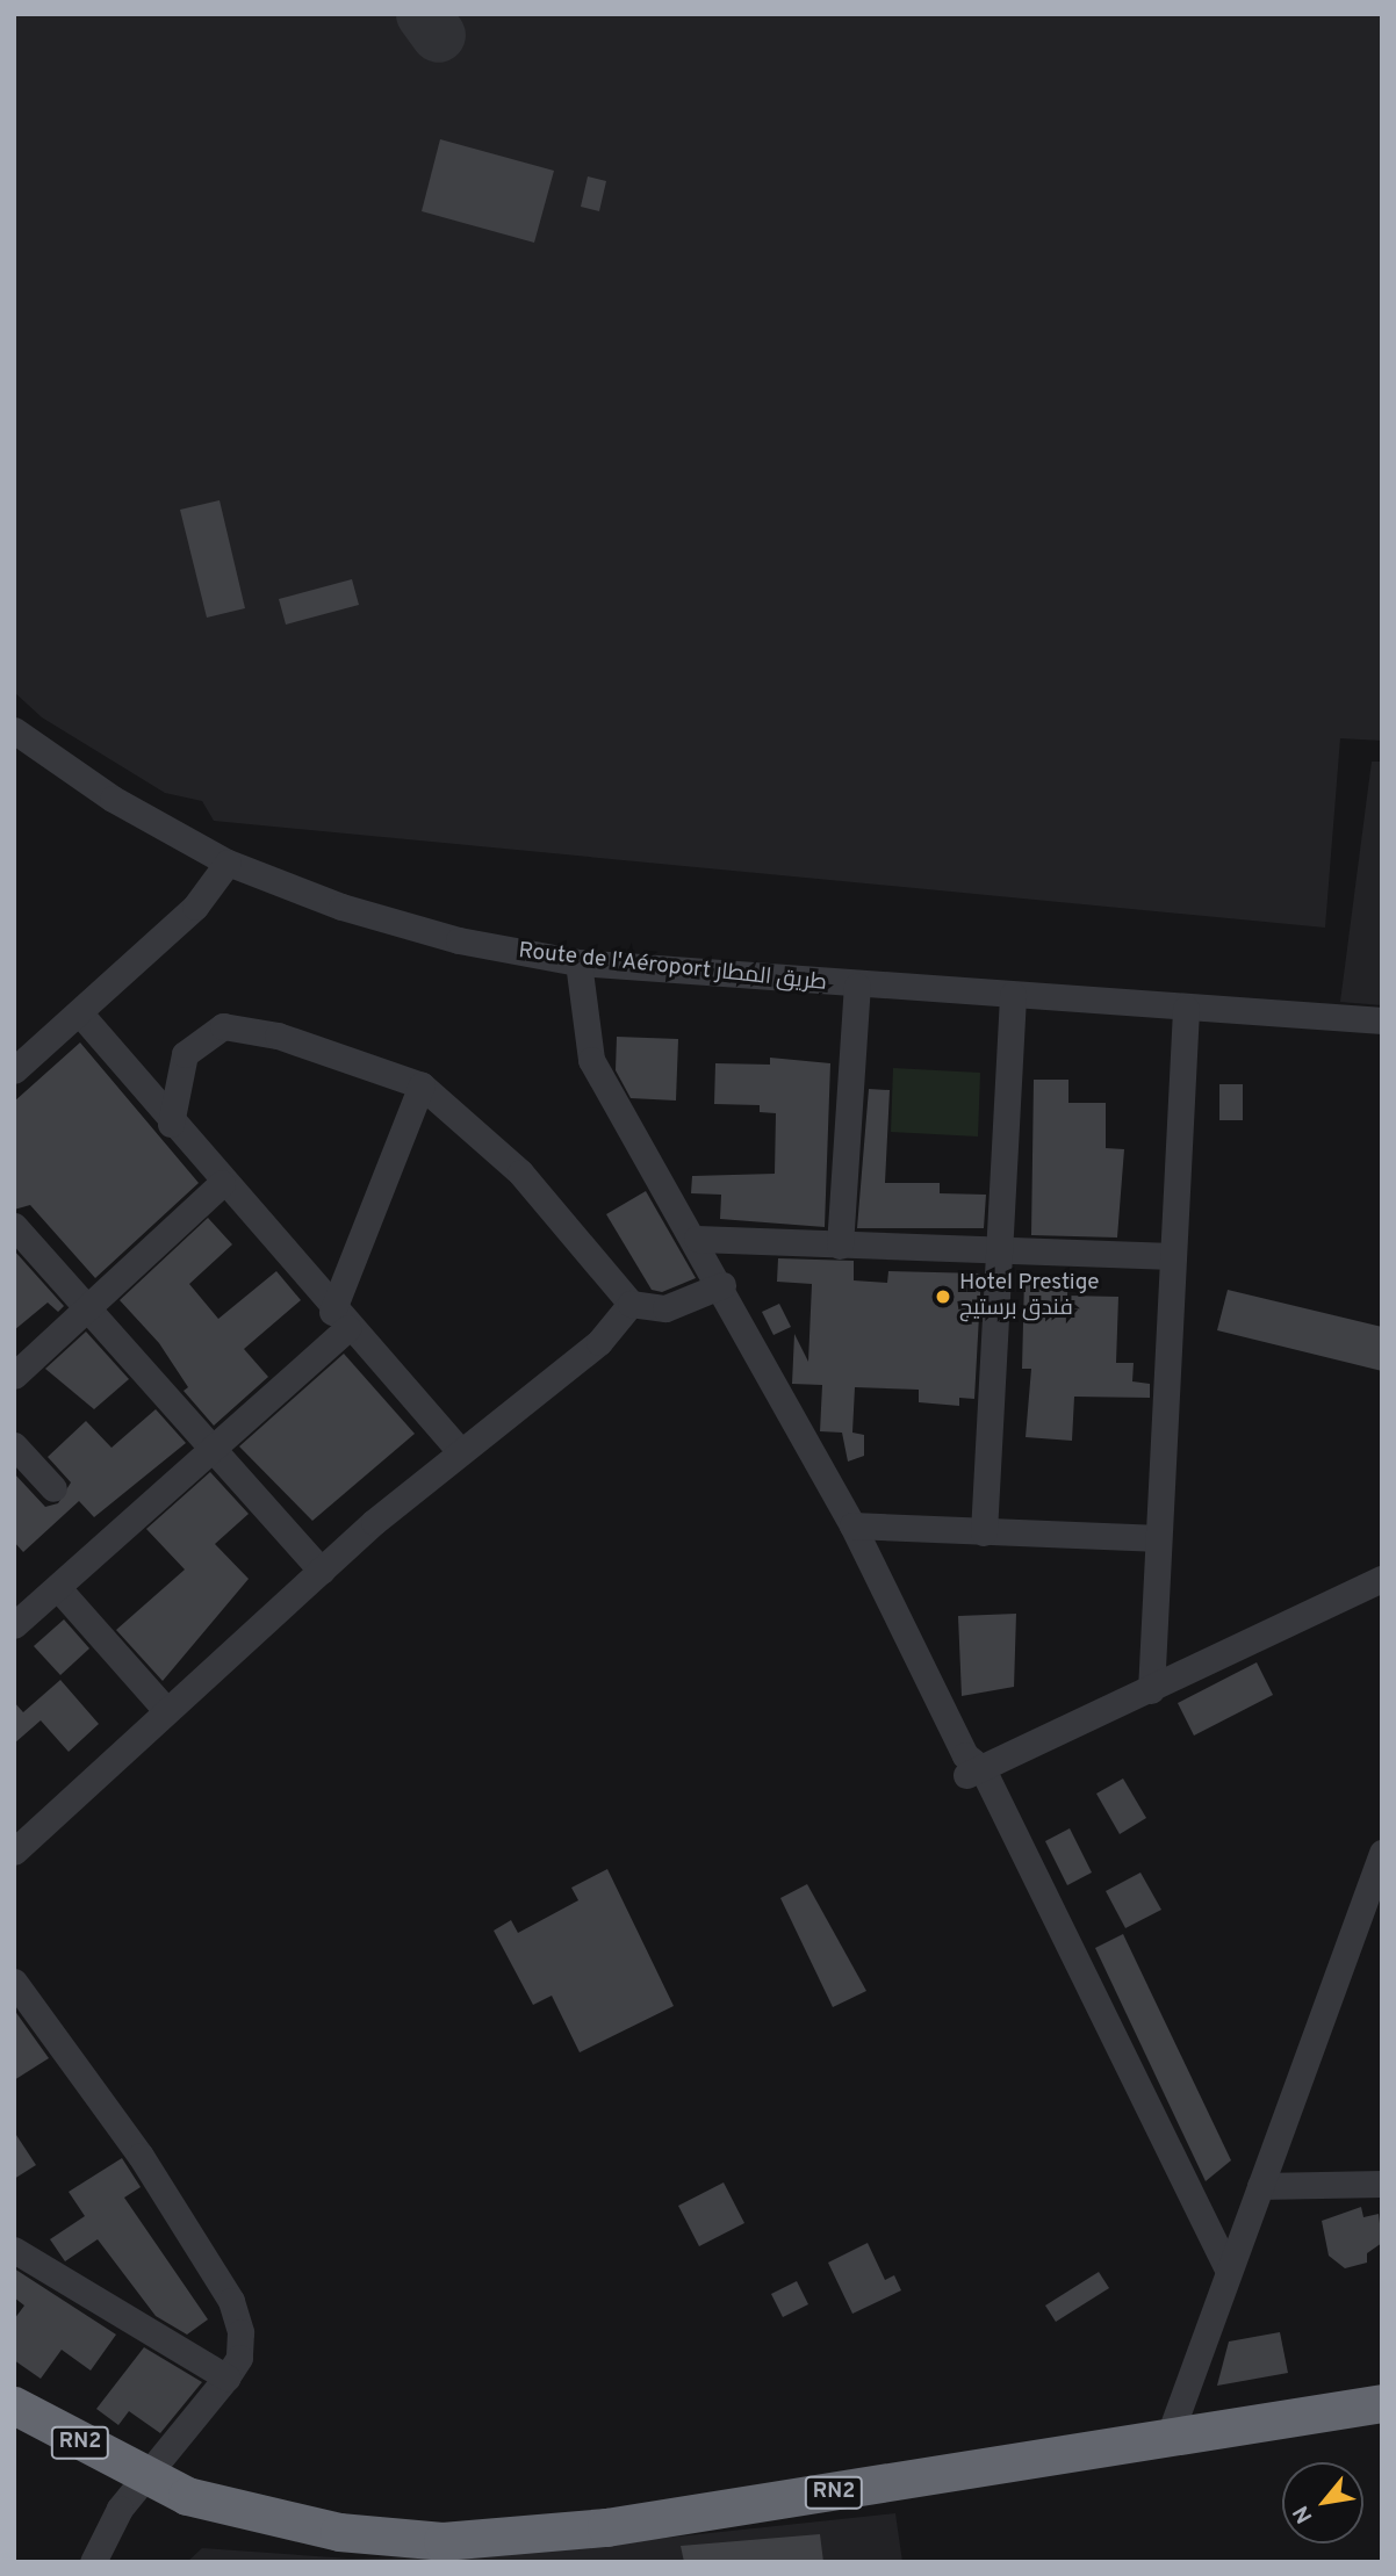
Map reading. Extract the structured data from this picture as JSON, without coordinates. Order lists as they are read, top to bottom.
{
  "streets": {
    "highway": ["RN2"],
    "street": ["Route de l'Aéroport طريق المطار"]
  },
  "places": ["Hotel Prestige فندق برستيج"],
  "north": "bottom left"
}
